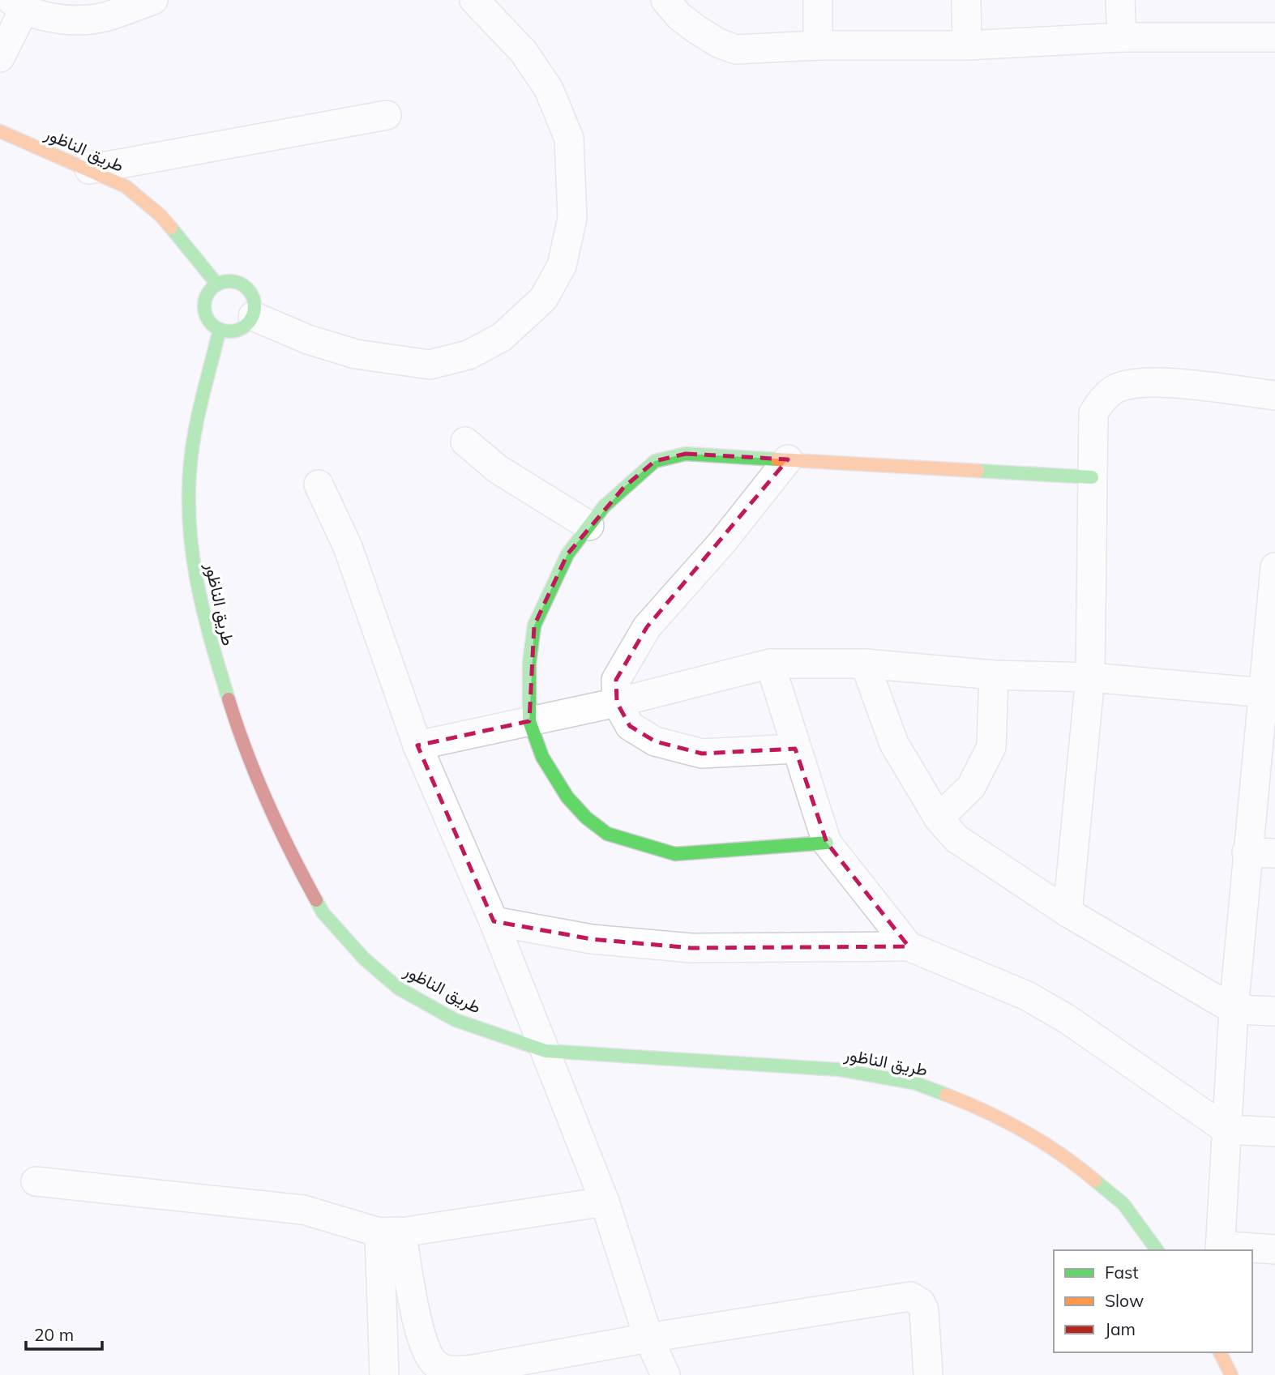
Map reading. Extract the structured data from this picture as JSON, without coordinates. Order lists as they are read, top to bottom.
{
  "streets": {
    "street": ["طريق الناظور"]
  },
  "legend": ["Fast", "Slow", "Jam"],
  "scale_bar": "20 m"
}
